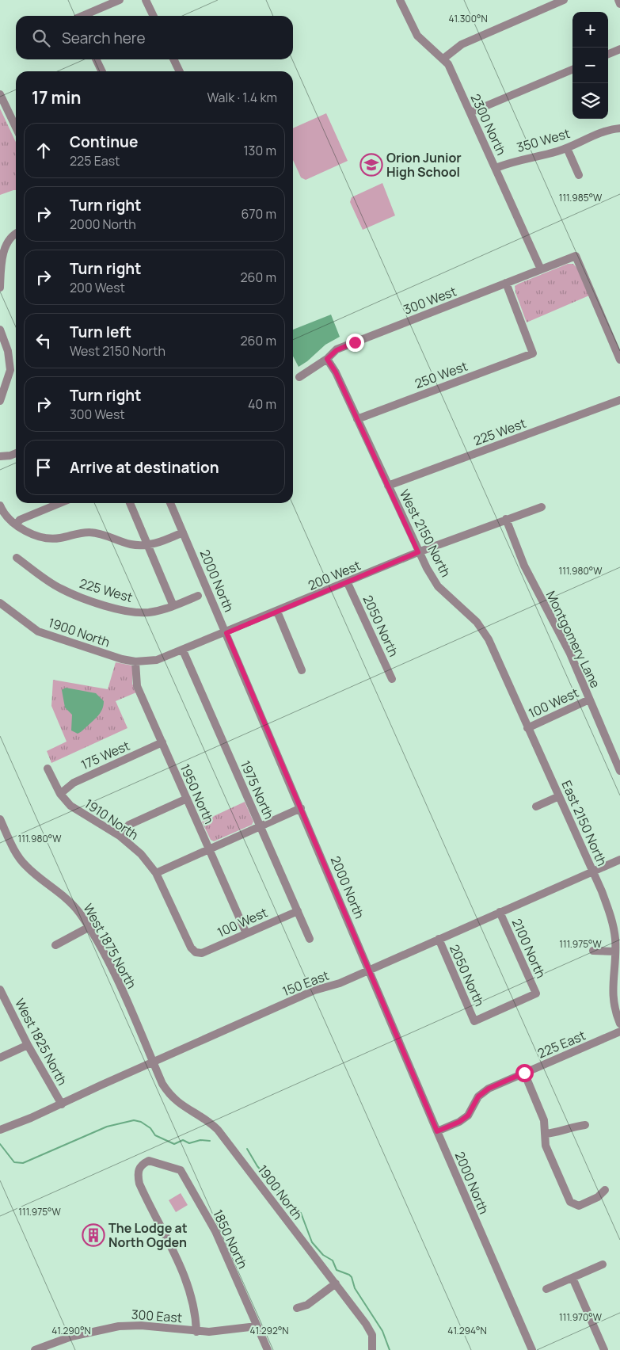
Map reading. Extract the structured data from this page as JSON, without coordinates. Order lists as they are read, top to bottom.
{
  "streets": {
    "street": [
      "2300 North",
      "350 West",
      "300 West",
      "250 West",
      "225 West",
      "West 2150 North",
      "200 West",
      "2000 North",
      "2050 North",
      "1900 North",
      "Montgomery Lane",
      "100 West",
      "175 West",
      "1975 North",
      "1950 North",
      "1910 North",
      "East 2150 North",
      "West 1875 North",
      "2100 North",
      "150 East",
      "West 1825 North",
      "225 East",
      "1850 North",
      "300 East"
    ]
  },
  "crossings": [
    ["2300 North", "350 West"],
    ["2300 North", "300 West"],
    ["300 West", "250 West"],
    ["300 West", "West 2150 North"],
    ["250 West", "West 2150 North"],
    ["225 West", "West 2150 North"],
    ["West 2150 North", "200 West"],
    ["West 2150 North", "100 West"],
    ["West 2150 North", "East 2150 North"],
    ["200 West", "2000 North"],
    ["200 West", "2050 North"],
    ["200 West", "1900 North"],
    ["200 West", "Montgomery Lane"],
    ["200 West", "1975 North"],
    ["200 West", "1950 North"],
    ["2000 North", "150 East"],
    ["2000 North", "225 East"],
    ["2050 North", "2100 North"],
    ["2050 North", "150 East"],
    ["1900 North", "1950 North"],
    ["1900 North", "West 1875 North"],
    ["1900 North", "150 East"],
    ["Montgomery Lane", "100 West"],
    ["100 West", "1975 North"],
    ["100 West", "1950 North"],
    ["100 West", "1910 North"],
    ["100 West", "East 2150 North"],
    ["175 West", "1950 North"],
    ["175 West", "1910 North"],
    ["East 2150 North", "150 East"],
    ["West 1875 North", "150 East"],
    ["2100 North", "150 East"],
    ["150 East", "West 1825 North"],
    ["1850 North", "300 East"]
  ],
  "places": {
    "school or university": ["Orion Junior High School"],
    "building": ["The Lodge at North Ogden"]
  },
  "page": {
    "map_buttons": ["+", "−"],
    "search": "Search here",
    "heading": ["17 min", "Walk · 1.4 km"],
    "list": [
      ["Continue", "225 East", "130 m"],
      ["Turn right", "2000 North", "670 m"],
      ["Turn right", "200 West", "260 m"],
      ["Turn left", "West 2150 North", "260 m"],
      ["Turn right", "300 West", "40 m"],
      "Arrive at destination"
    ]
  },
  "coordinates": [
    "41.300°N",
    "111.985°W",
    "111.980°W",
    "111.975°W",
    "111.970°W",
    "41.290°N",
    "41.292°N",
    "41.294°N"
  ]
}
